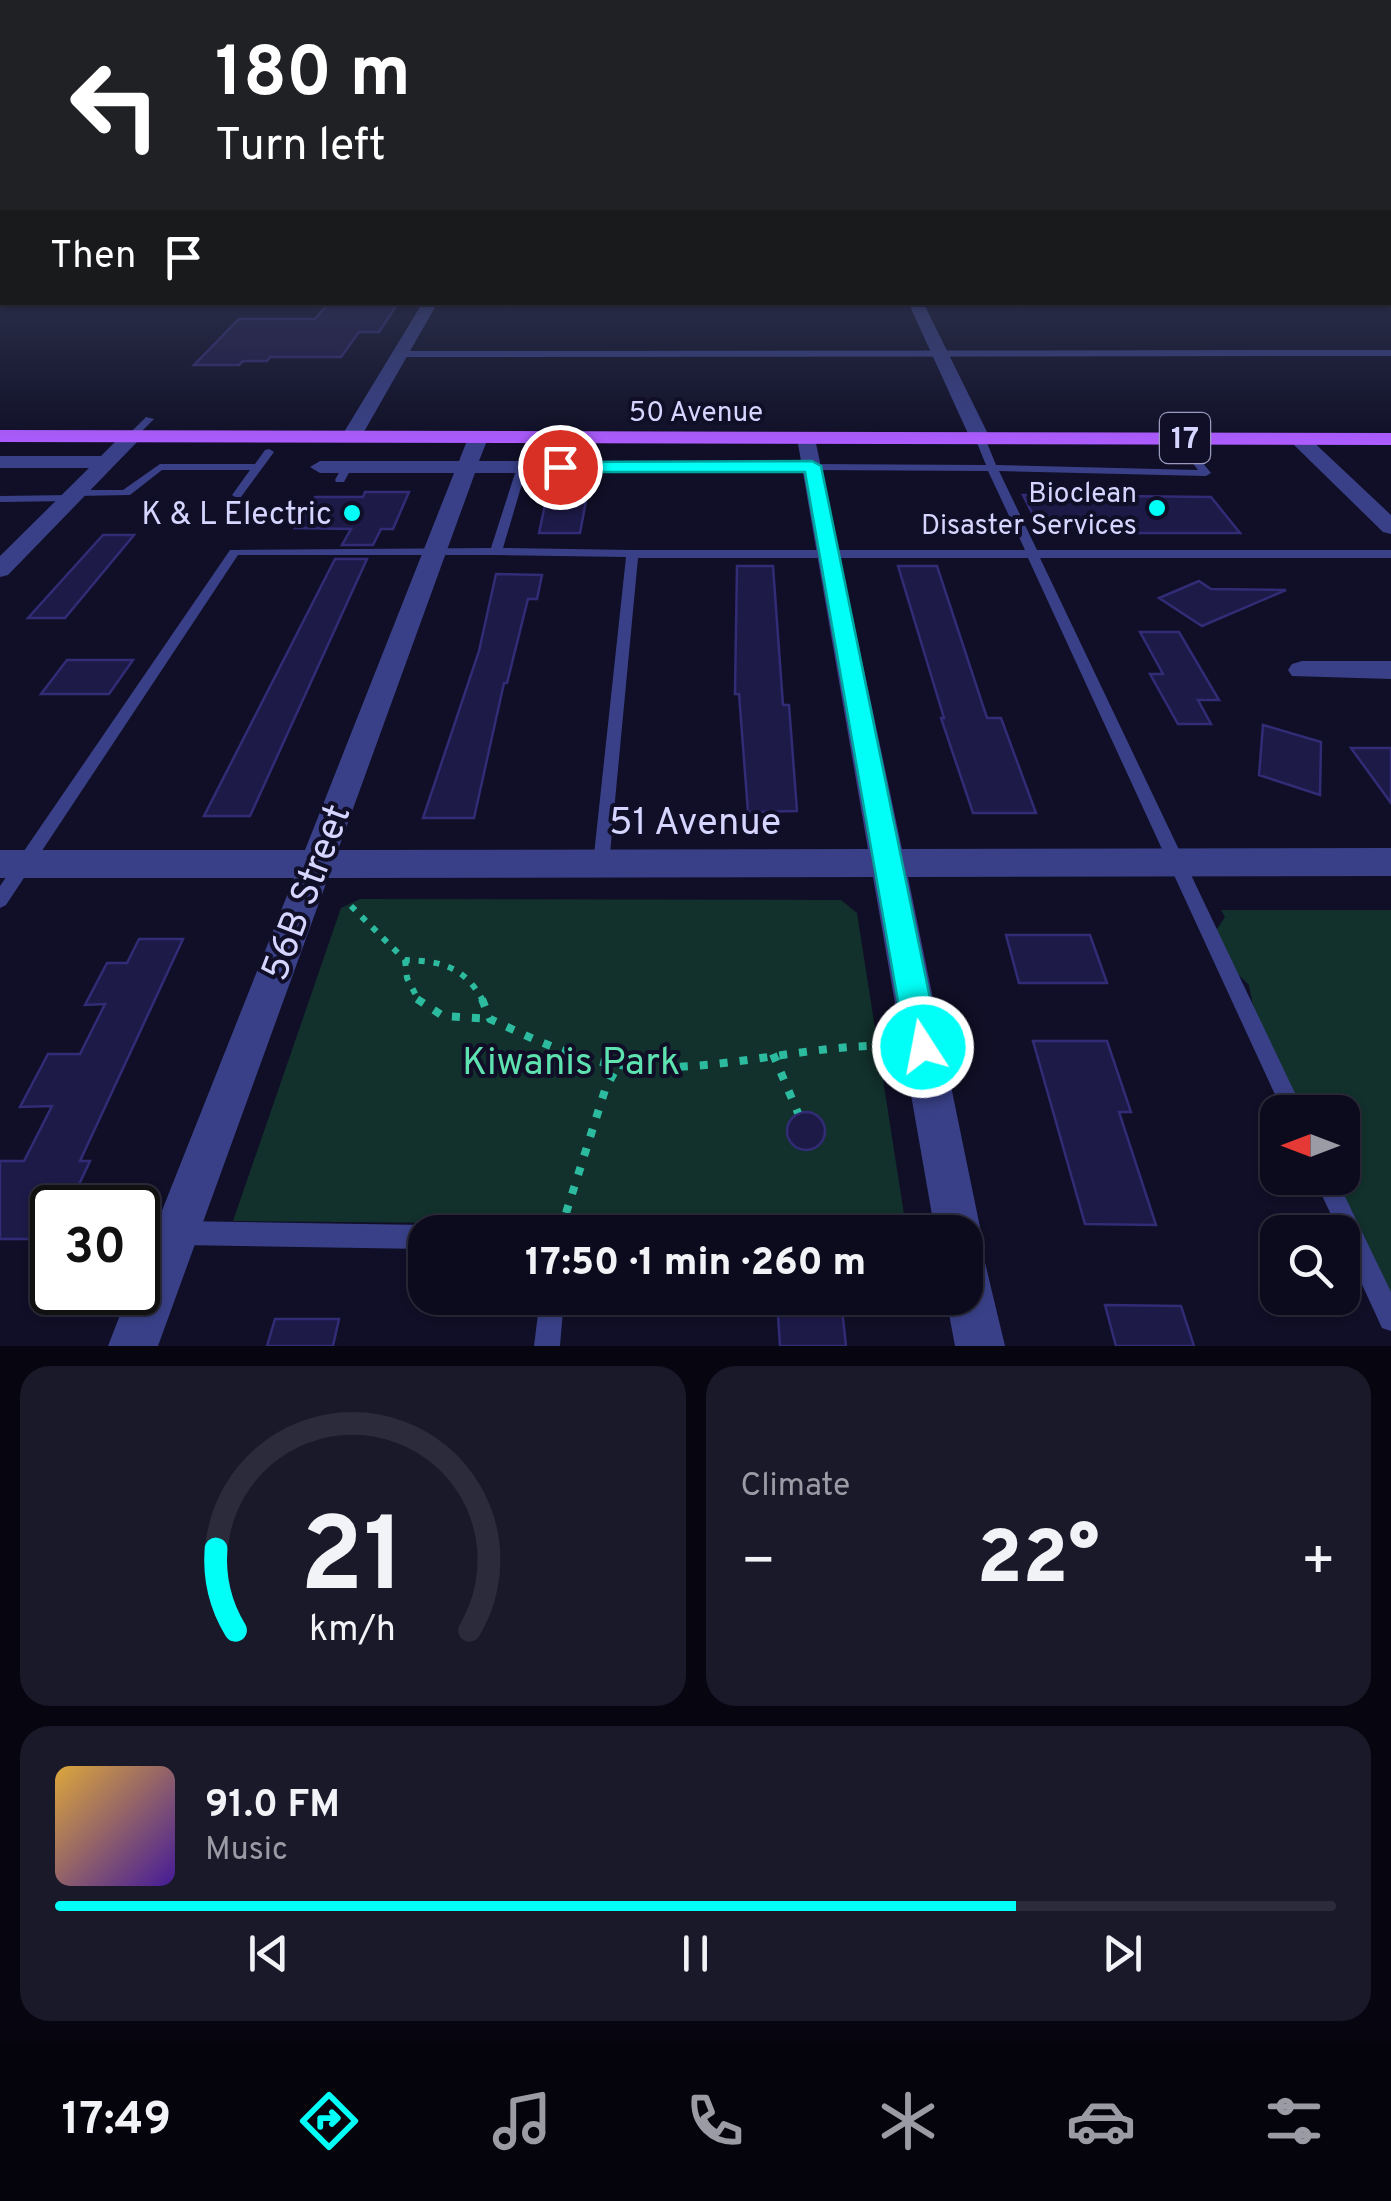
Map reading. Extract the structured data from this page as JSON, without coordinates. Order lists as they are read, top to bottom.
{
  "streets": {
    "main road": ["50 Avenue", "17"],
    "street": ["51 Avenue", "56B Street"]
  },
  "crossings": [
    ["50 Avenue", "56B Street"],
    ["51 Avenue", "56B Street"]
  ],
  "parks": ["Kiwanis Park"],
  "places": ["Bioclean Disaster Services", "K & L Electric"],
  "north": "left",
  "page": {
    "turn": ["180 m", "Turn left"],
    "then": "Then",
    "limit": "30",
    "trip": "17:50 · 1 min · 260 m",
    "tile": "Climate",
    "heat": ["−", "22°", "+"],
    "song": ["91.0 FM", "Music"],
    "tabs": "17:49",
    "gauge": ["21", "km/h"]
  }
}
